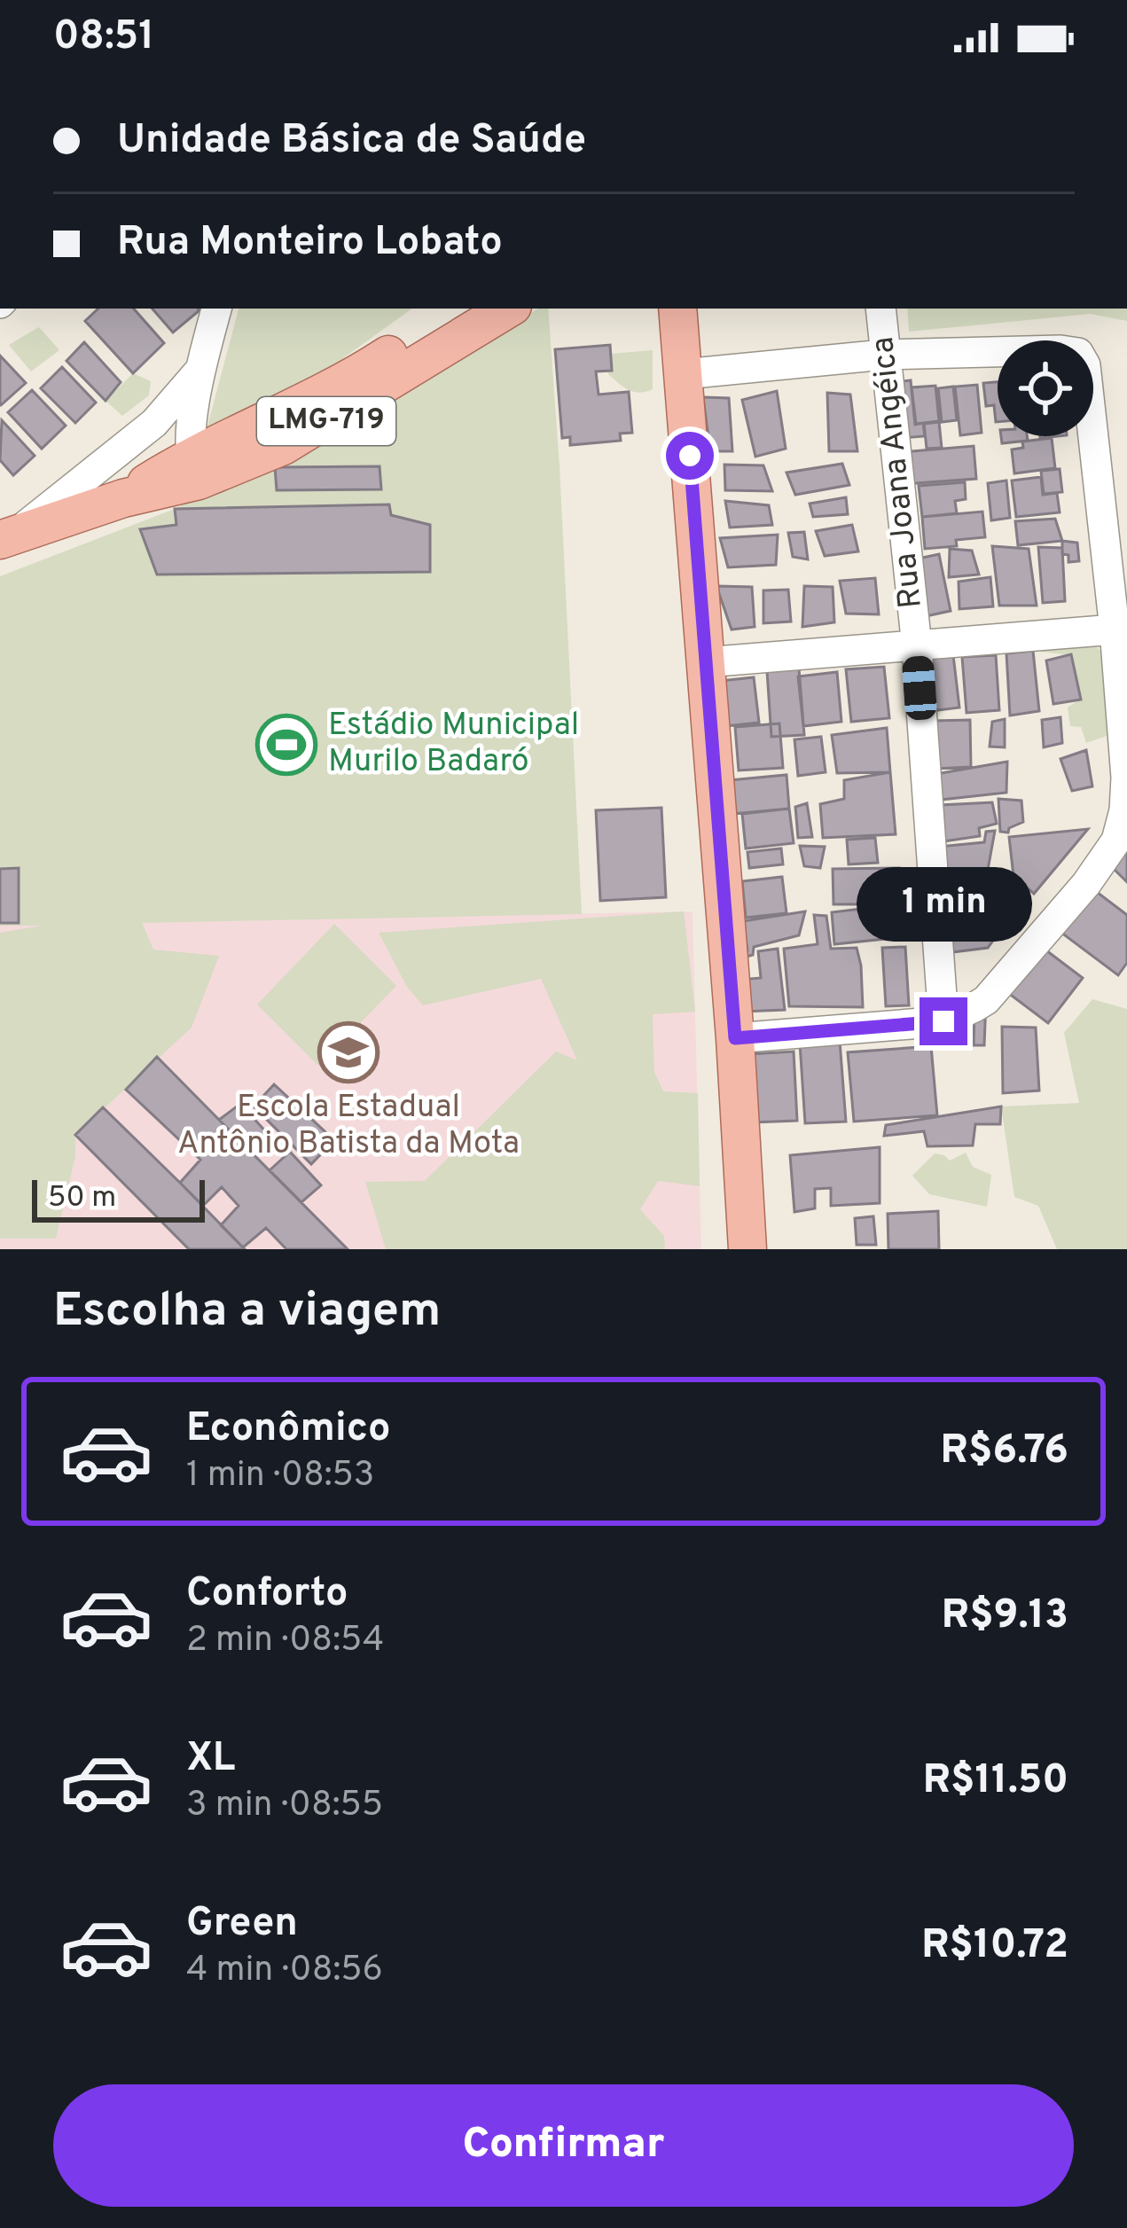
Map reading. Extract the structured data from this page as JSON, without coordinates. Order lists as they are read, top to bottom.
{
  "streets": {
    "main road": ["LMG-719"],
    "street": ["Rua Joana Angéica"]
  },
  "places": {
    "sports": ["Estádio Municipal Murilo Badaró"],
    "school or university": ["Escola Estadual Antônio Batista da Mota"]
  },
  "scale_bar": "50 m",
  "page": {
    "status": "08:51",
    "banner": ["Unidade Básica de Saúde", "Rua Monteiro Lobato"],
    "bubble": "1 min",
    "scale": "50 m",
    "heading": "Escolha a viagem",
    "list": [
      {
        "name": "Econômico",
        "note": "1 min · 08:53",
        "value": "R$6.76"
      },
      {
        "name": "Conforto",
        "note": "2 min · 08:54",
        "value": "R$9.13"
      },
      {
        "name": "XL",
        "note": "3 min · 08:55",
        "value": "R$11.50"
      },
      {
        "name": "Green",
        "note": "4 min · 08:56",
        "value": "R$10.72"
      }
    ],
    "buttons": "Confirmar"
  }
}
